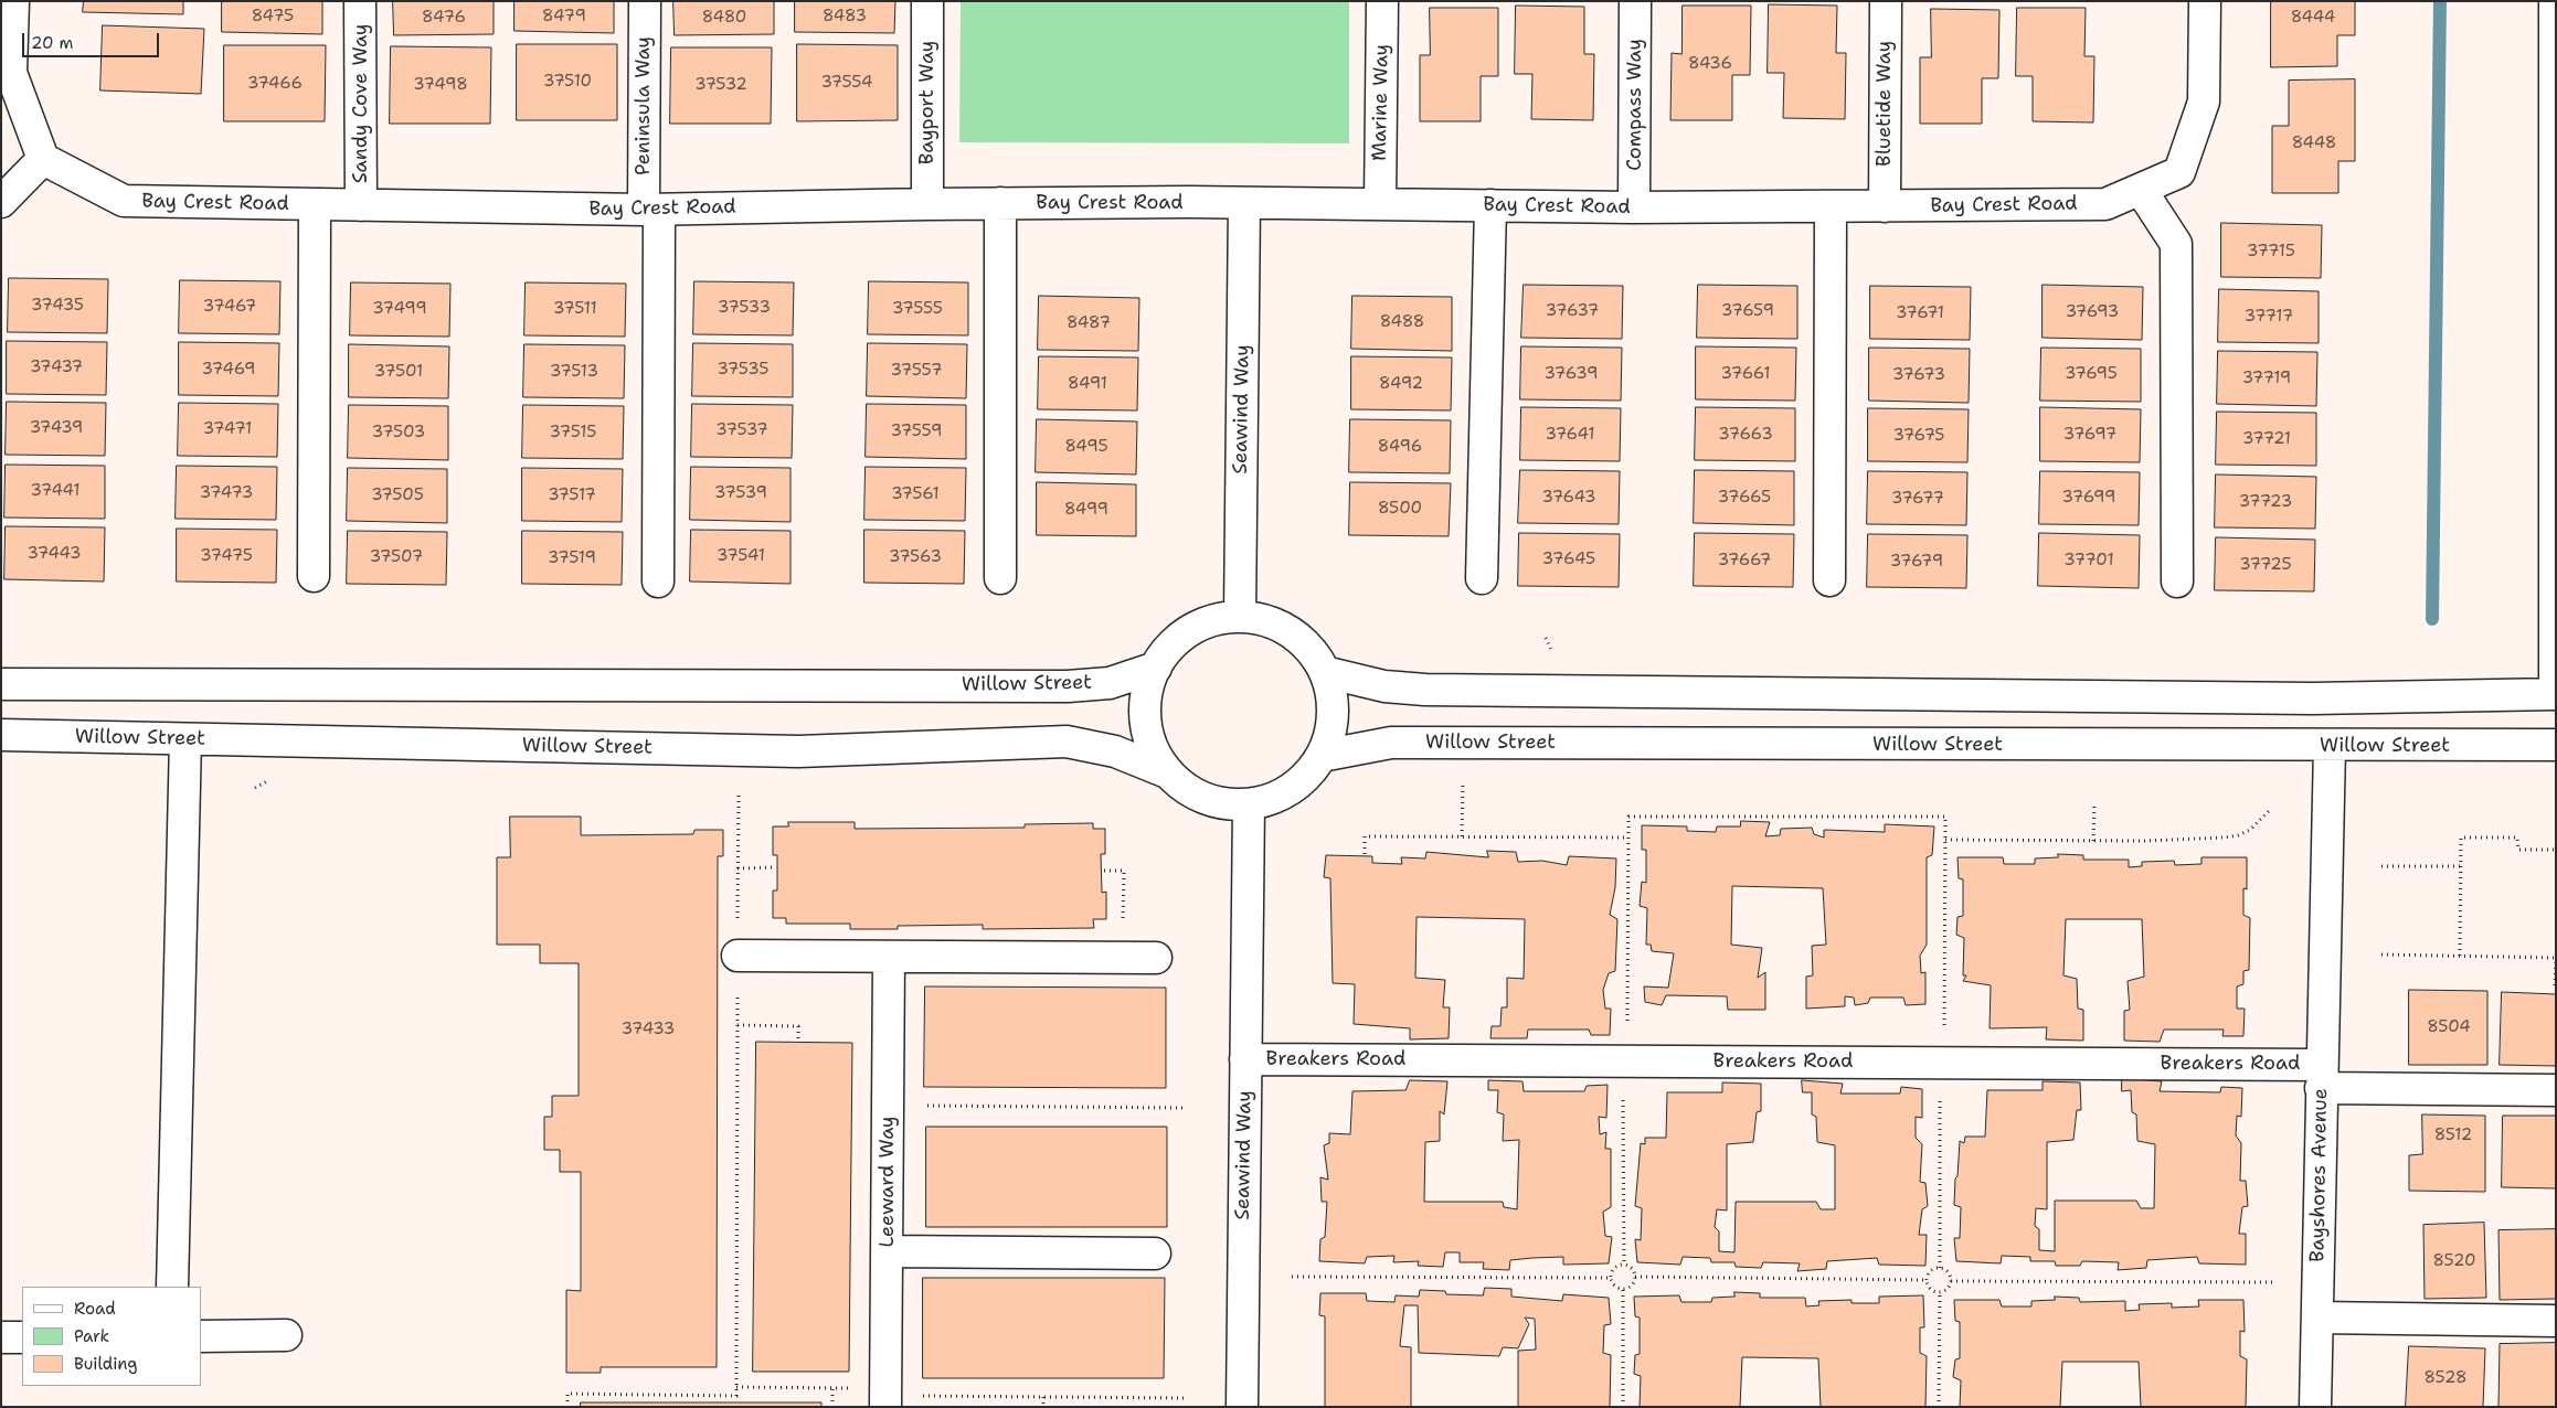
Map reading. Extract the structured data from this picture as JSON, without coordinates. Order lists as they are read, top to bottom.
{
  "streets": {
    "street": [
      "Bayport Way",
      "Marine Way",
      "Sandy Cove Way",
      "Bluetide Way",
      "Compass Way",
      "Peninsula Way",
      "Bay Crest Road",
      "Seawind Way",
      "Willow Street",
      "Breakers Road",
      "Bayshores Avenue",
      "Leeward Way"
    ]
  },
  "crossings": [
    ["Bayport Way", "Bay Crest Road"],
    ["Marine Way", "Bay Crest Road"],
    ["Sandy Cove Way", "Bay Crest Road"],
    ["Bluetide Way", "Bay Crest Road"],
    ["Compass Way", "Bay Crest Road"],
    ["Peninsula Way", "Bay Crest Road"],
    ["Bay Crest Road", "Seawind Way"],
    ["Seawind Way", "Willow Street"],
    ["Seawind Way", "Breakers Road"],
    ["Willow Street", "Bayshores Avenue"],
    ["Breakers Road", "Bayshores Avenue"]
  ],
  "house_numbers": [
    "8475",
    "8479",
    "8483",
    "8476",
    "8480",
    "8444",
    "8436",
    "37510",
    "37554",
    "37466",
    "37498",
    "37532",
    "8448",
    "37715",
    "37435",
    "37467",
    "37533",
    "37499",
    "37511",
    "37555",
    "37637",
    "37659",
    "37693",
    "37671",
    "37717",
    "8488",
    "8487",
    "37437",
    "37469",
    "37535",
    "37557",
    "37501",
    "37513",
    "37639",
    "37661",
    "37695",
    "37673",
    "37719",
    "8491",
    "8492",
    "37439",
    "37471",
    "37537",
    "37559",
    "37503",
    "37515",
    "37641",
    "37663",
    "37697",
    "37675",
    "37721",
    "8495",
    "8496",
    "37441",
    "37473",
    "37539",
    "37561",
    "37505",
    "37517",
    "37643",
    "37665",
    "37699",
    "37677",
    "37723",
    "8500",
    "8499",
    "37443",
    "37475",
    "37541",
    "37507",
    "37563",
    "37519",
    "37645",
    "37667",
    "37701",
    "37679",
    "37725",
    "8504",
    "37433",
    "8512",
    "8520",
    "8528"
  ],
  "legend": ["Road", "Park", "Building"],
  "scale_bar": "20 m"
}
